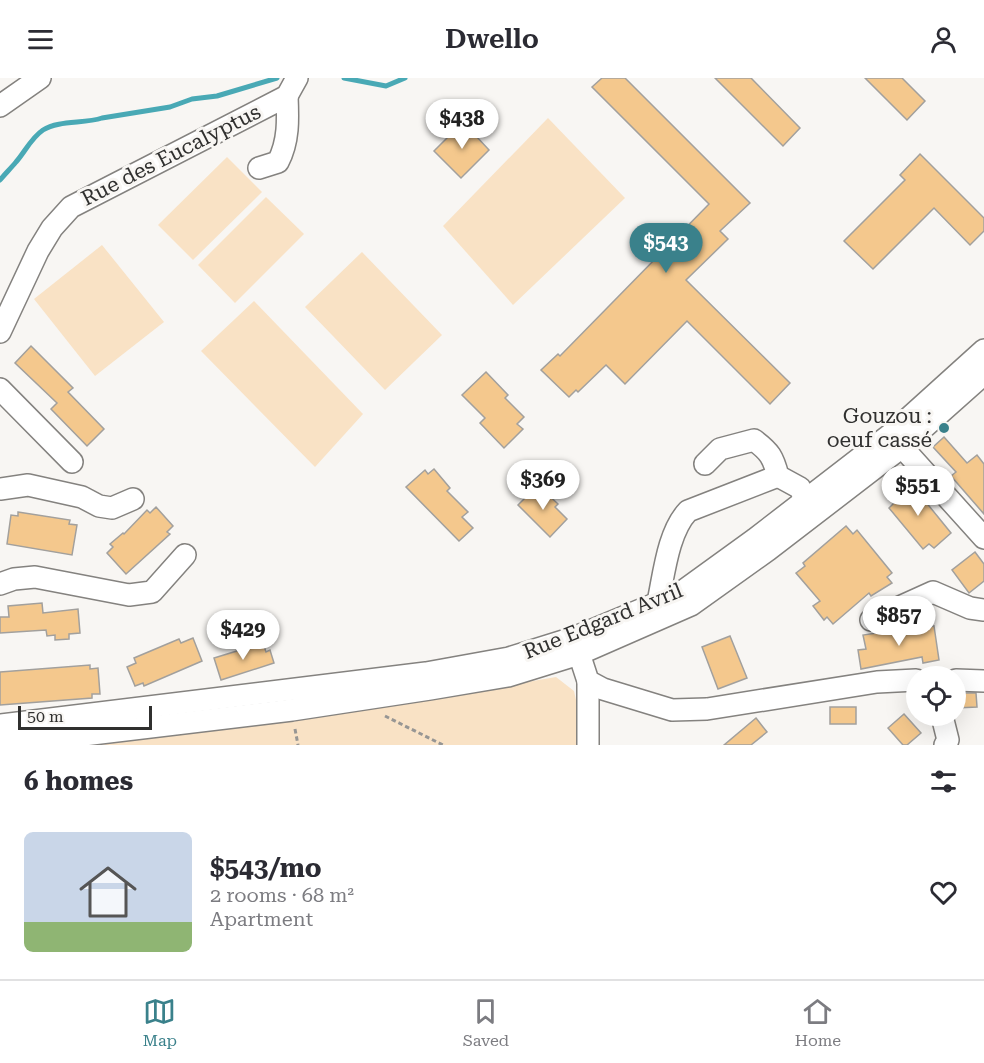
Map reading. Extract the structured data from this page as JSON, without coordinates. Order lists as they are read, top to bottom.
{
  "streets": {
    "street": ["Rue des Eucalyptus", "Rue Edgard Avril"]
  },
  "places": ["Gouzou : oeuf cassé"],
  "scale_bar": "50 m",
  "page": {
    "header": "Dwello",
    "price": [
      "$438",
      "$543",
      "$369",
      "$551",
      "$857",
      "$429"
    ],
    "scale": "50 m",
    "heading": "6 homes",
    "list": [
      {
        "name": "$543/mo",
        "note": "2 rooms · 68 m² · Apartment"
      }
    ],
    "tabs": ["Map", "Saved", "Home"]
  }
}
